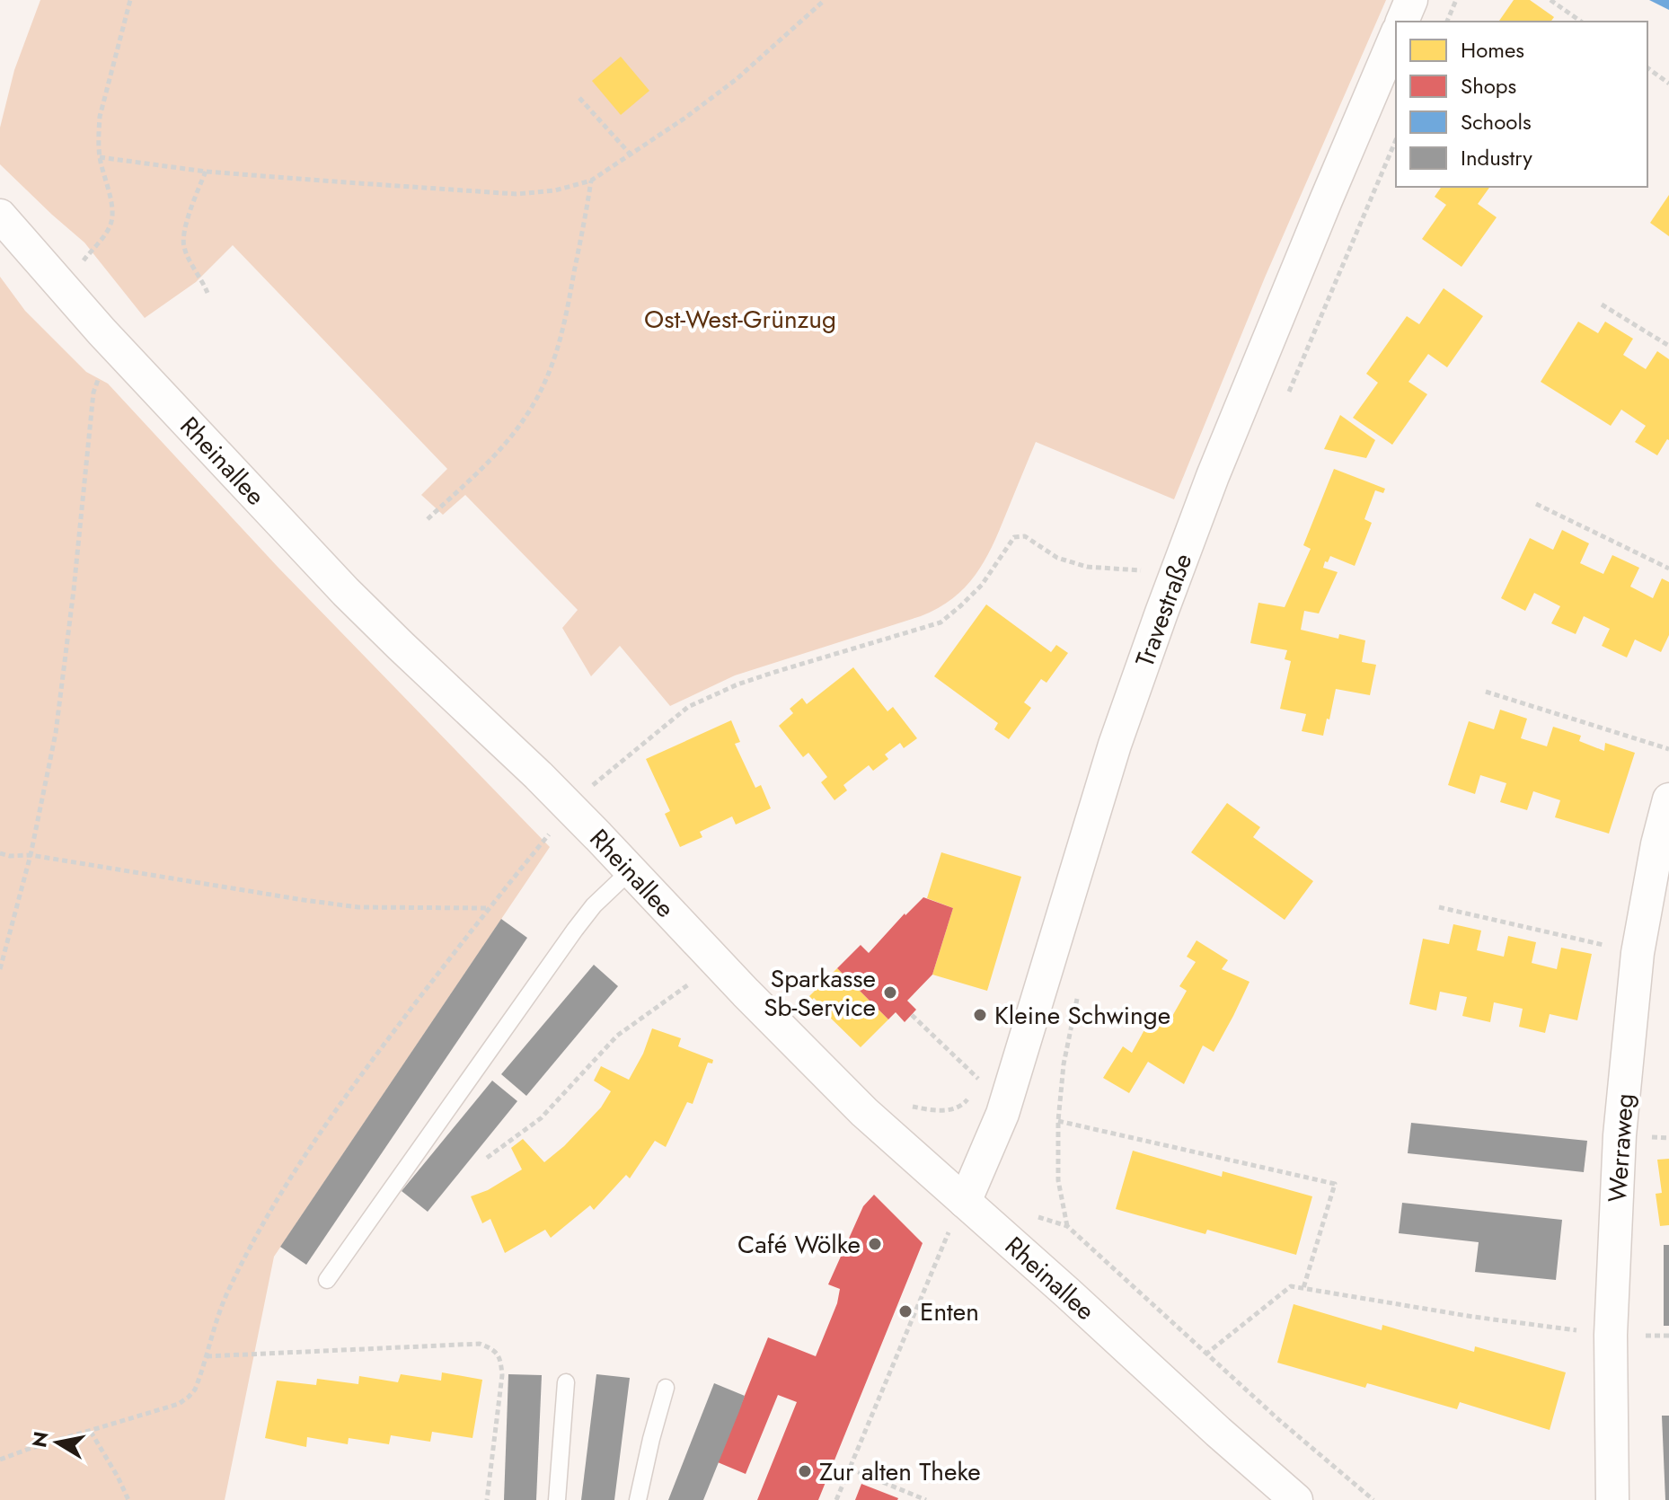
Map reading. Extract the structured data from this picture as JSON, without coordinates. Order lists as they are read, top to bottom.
{
  "streets": {
    "street": ["Rheinallee", "Travestraße", "Werraweg"]
  },
  "crossings": [
    ["Rheinallee", "Travestraße"]
  ],
  "parks": ["Ost-West-Grünzug"],
  "places": [
    "Sparkasse Sb-Service",
    "Kleine Schwinge",
    "Café Wölke",
    "Enten",
    "Zur alten Theke"
  ],
  "legend": [
    "Homes",
    "Shops",
    "Schools",
    "Industry"
  ],
  "north": "left"
}
